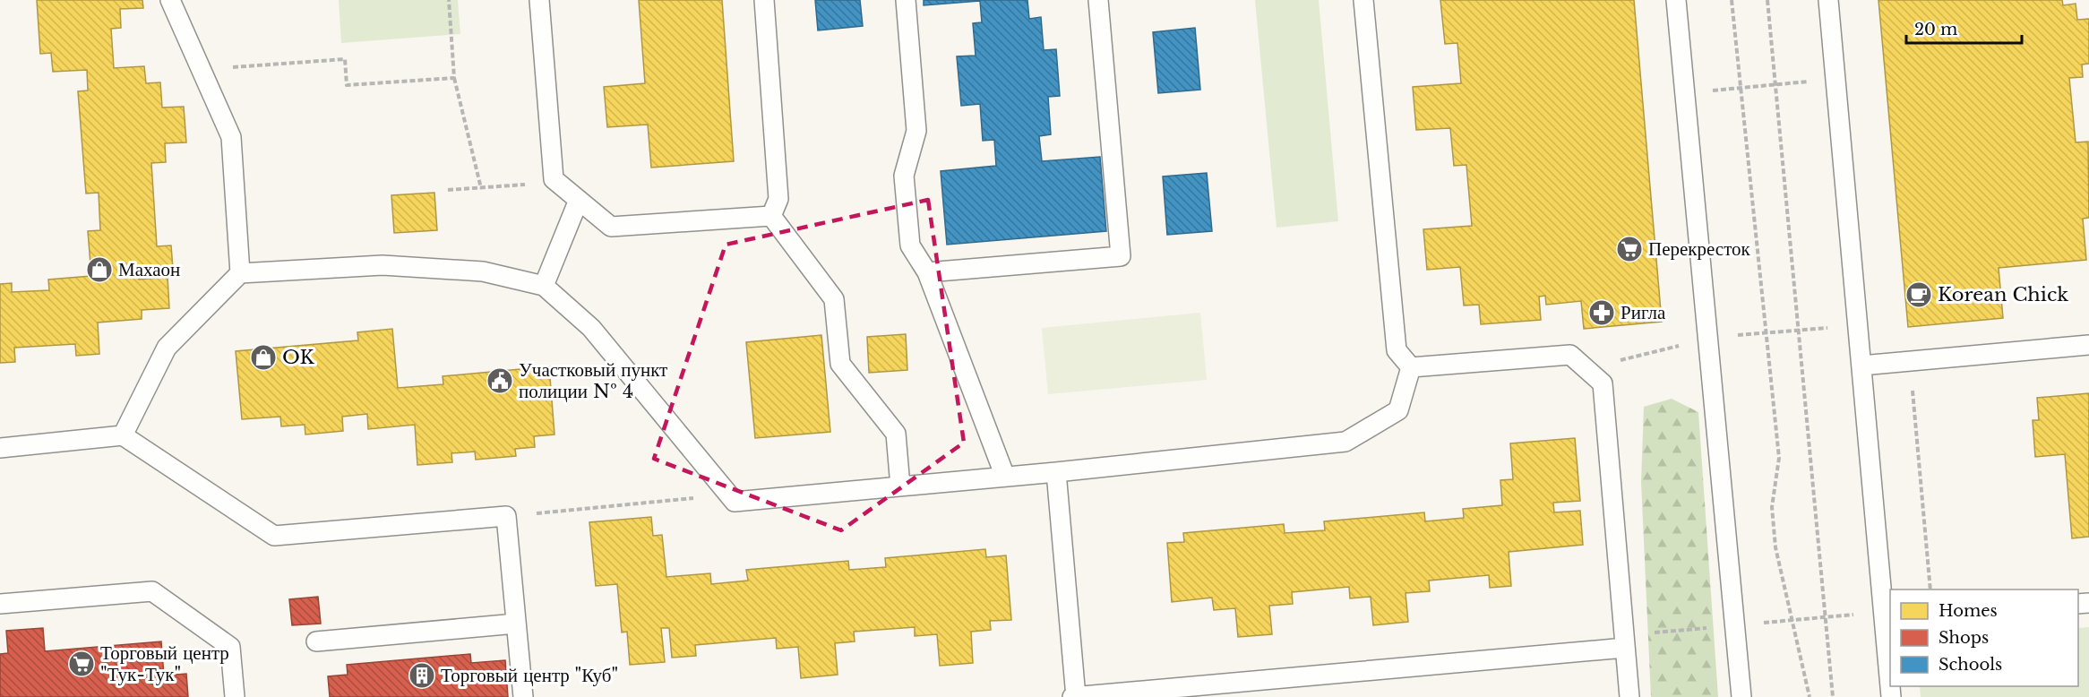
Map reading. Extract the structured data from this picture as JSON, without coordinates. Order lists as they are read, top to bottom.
{
  "places": {
    "supermarket": ["Перекресток", "Торговый центр \"Тук-Тук\""],
    "shop": ["Махаон", "OK"],
    "cafe": ["Korean Chick"],
    "pharmacy": ["Ригла"],
    "public building": ["Участковый пункт полиции № 4"],
    "building": ["Торговый центр \"Куб\""]
  },
  "legend": ["Homes", "Shops", "Schools"],
  "scale_bar": "20 m"
}
